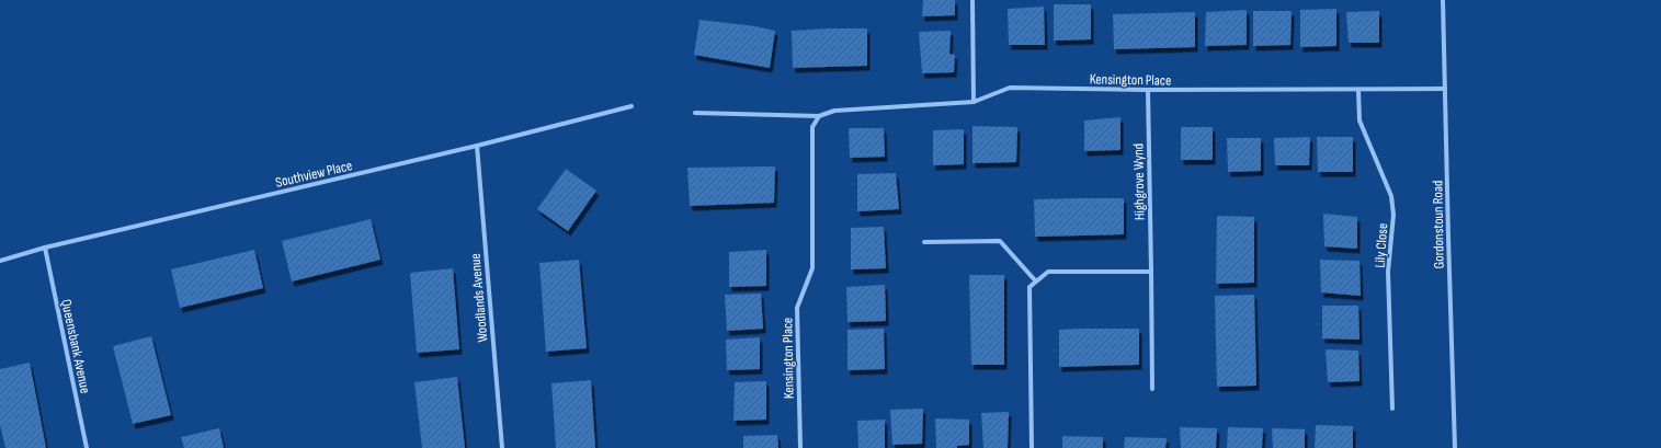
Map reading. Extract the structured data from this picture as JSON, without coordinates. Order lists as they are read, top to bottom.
{
  "streets": {
    "street": [
      "Kensington Place",
      "Southview Place",
      "Highgrove Wynd",
      "Gordonstoun Road",
      "Lily Close",
      "Woodlands Avenue",
      "Queensbank Avenue"
    ]
  },
  "crossings": [
    ["Kensington Place", "Highgrove Wynd"],
    ["Kensington Place", "Gordonstoun Road"],
    ["Kensington Place", "Lily Close"],
    ["Southview Place", "Woodlands Avenue"],
    ["Southview Place", "Queensbank Avenue"]
  ]
}
